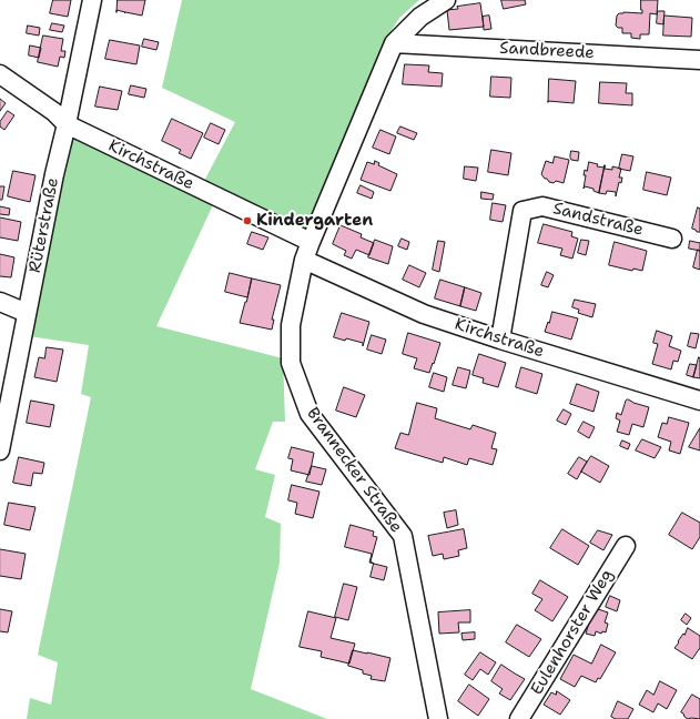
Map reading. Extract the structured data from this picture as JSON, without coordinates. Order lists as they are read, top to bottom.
{
  "streets": {
    "street": [
      "Sandbreede",
      "Kirchstraße",
      "Sandstraße",
      "Rüterstraße",
      "Brannecker Straße",
      "Eulenhorster Weg"
    ]
  },
  "crossings": [
    ["Sandbreede", "Brannecker Straße"],
    ["Kirchstraße", "Sandstraße"],
    ["Kirchstraße", "Rüterstraße"],
    ["Kirchstraße", "Brannecker Straße"]
  ],
  "places": ["Kindergarten"]
}
